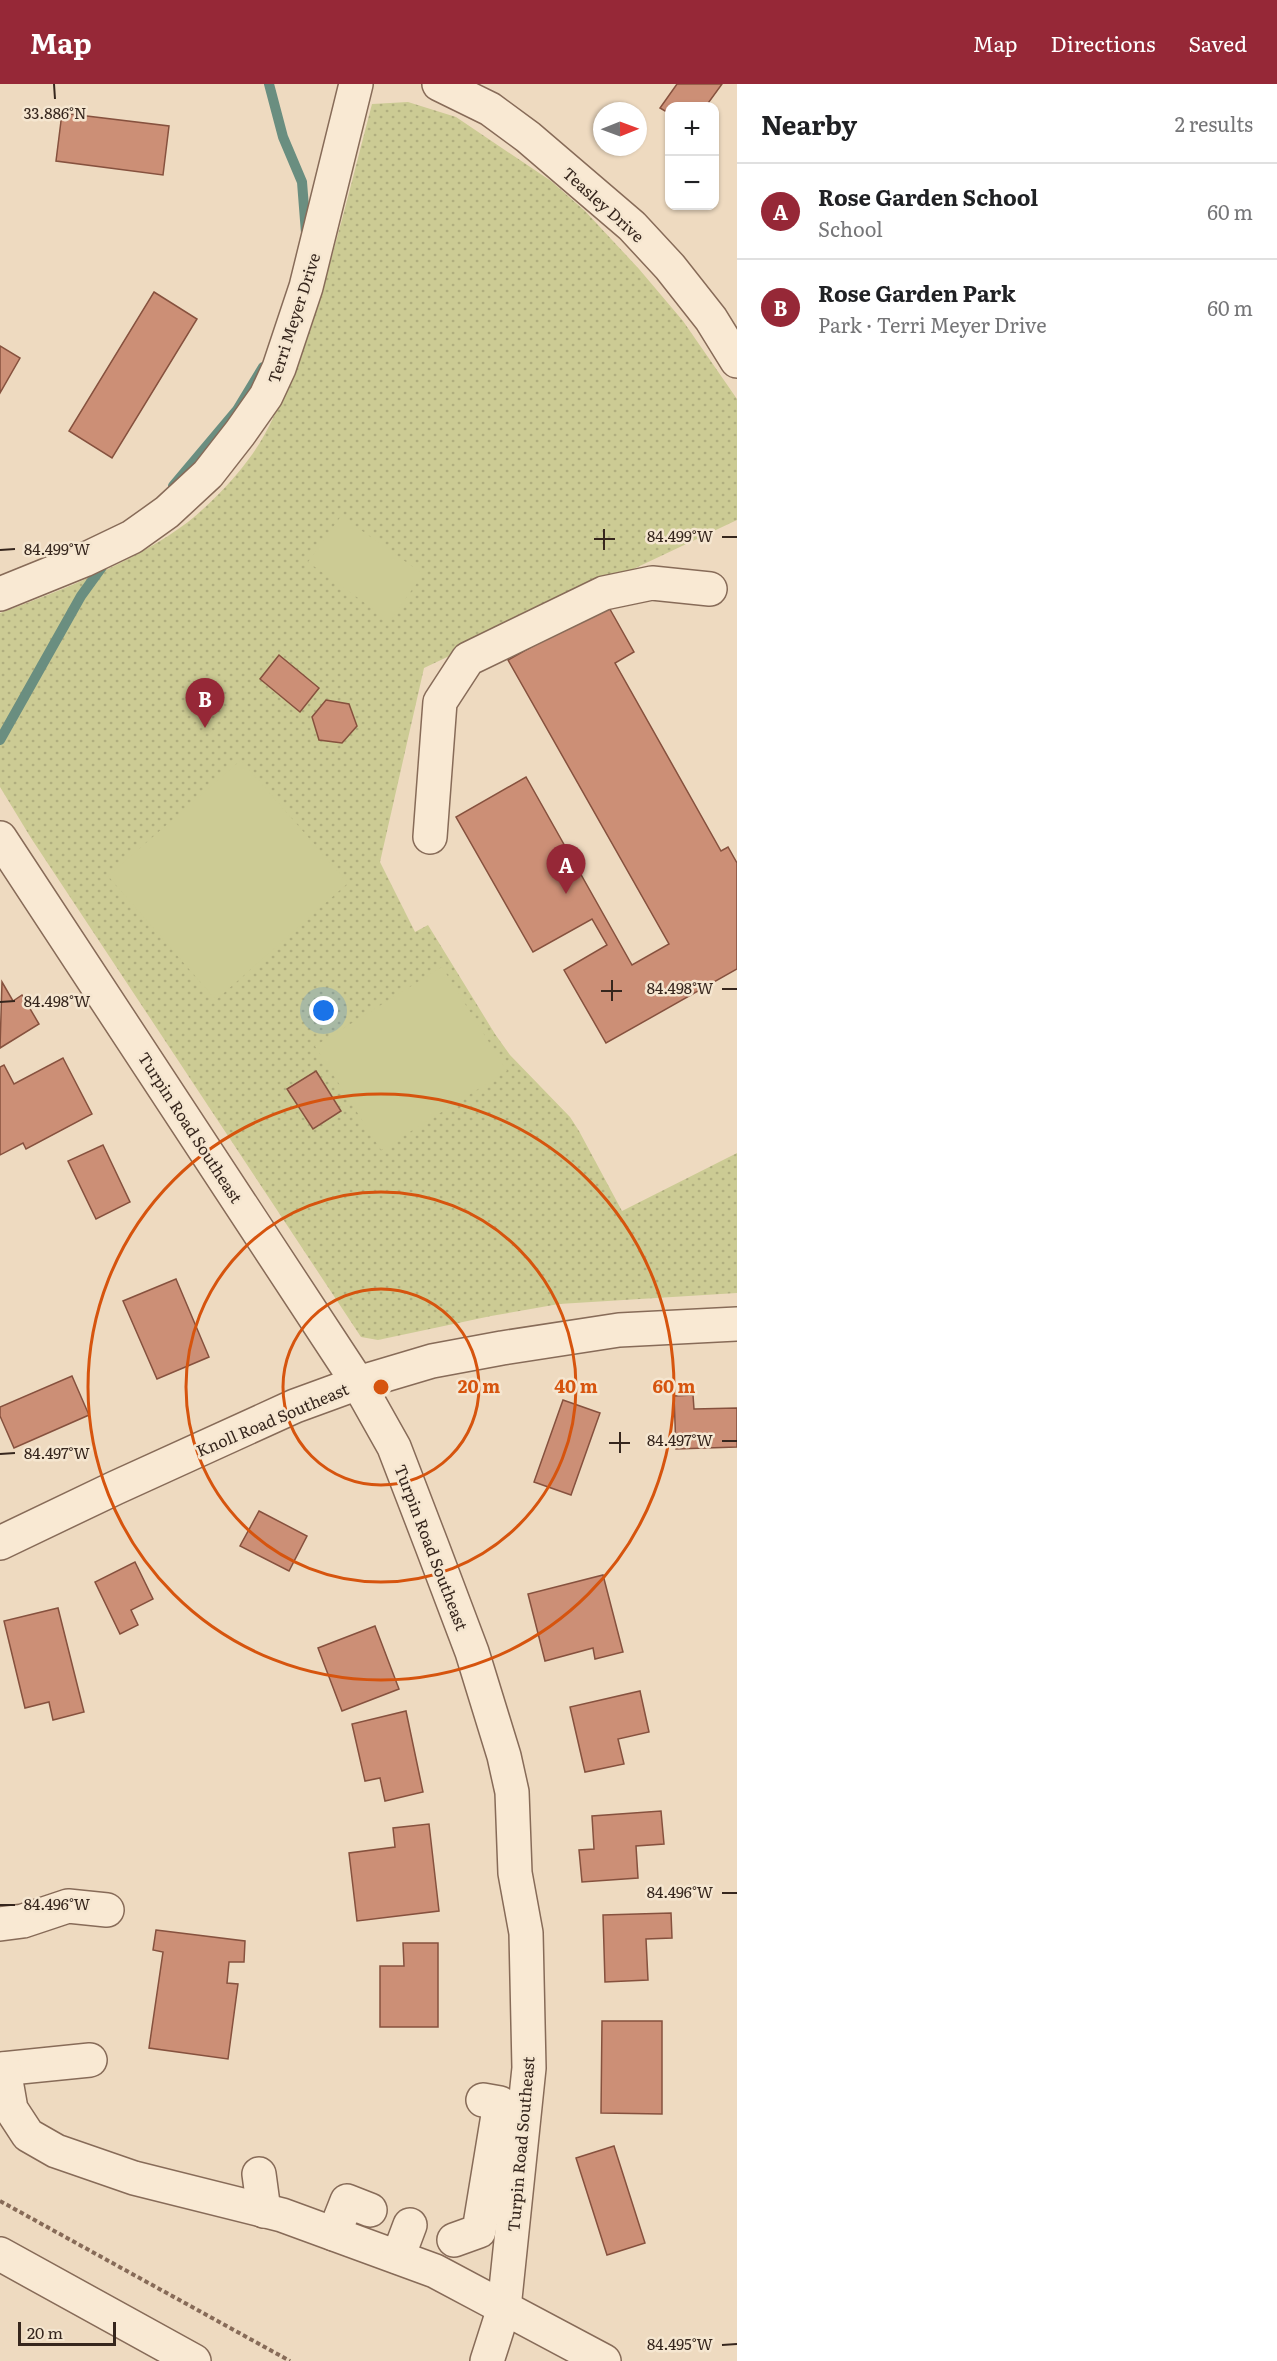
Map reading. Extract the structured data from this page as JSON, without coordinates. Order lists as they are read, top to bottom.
{
  "streets": {
    "street": [
      "Teasley Drive",
      "Terri Meyer Drive",
      "Turpin Road Southeast",
      "Knoll Road Southeast"
    ]
  },
  "crossings": [
    ["Turpin Road Southeast", "Knoll Road Southeast"]
  ],
  "scale_bar": "20 m",
  "north": "right",
  "page": {
    "header": "Map",
    "nav": ["Map", "Directions", "Saved"],
    "heading": ["Nearby", "2 results"],
    "map_buttons": ["+", "−"],
    "list": [
      {
        "mark": "A",
        "name": "Rose Garden School",
        "note": "School",
        "value": "60 m"
      },
      {
        "mark": "B",
        "name": "Rose Garden Park",
        "note": "Park · Terri Meyer Drive",
        "value": "60 m"
      }
    ],
    "pins": ["B", "A"],
    "scale": "20 m"
  },
  "coordinates": [
    "33.886°N",
    "84.499°W",
    "84.498°W",
    "84.497°W",
    "84.496°W",
    "84.495°W"
  ],
  "rings": ["20 m", "40 m", "60 m"]
}
